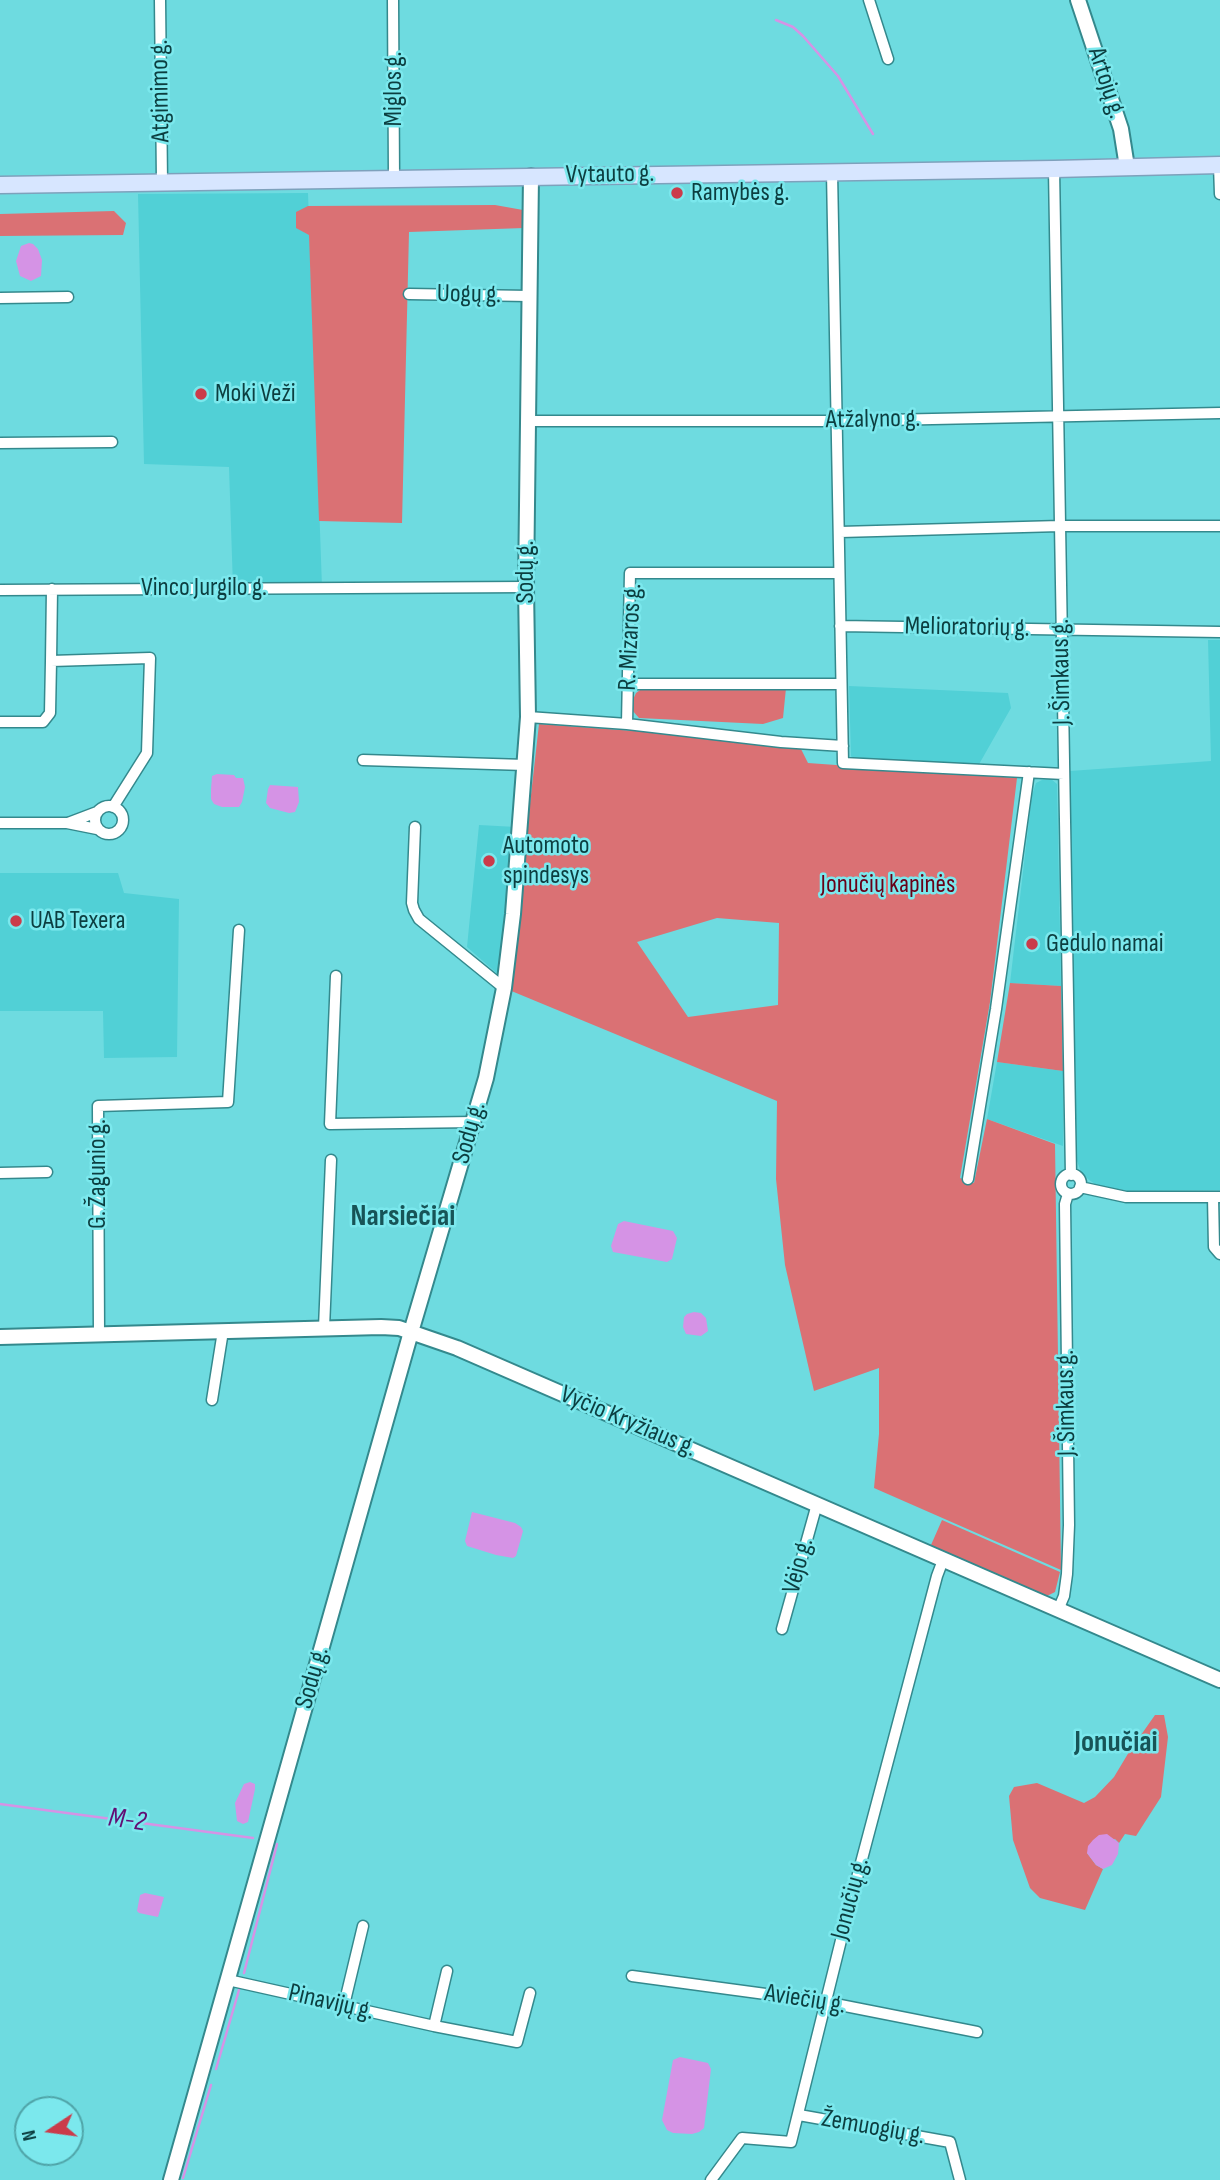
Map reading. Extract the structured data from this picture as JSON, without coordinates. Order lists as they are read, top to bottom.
{
  "streets": {
    "main road": [
      "Artojų g.",
      "Vytauto g.",
      "Sodų g.",
      "Vyčio Kryžiaus g."
    ],
    "street": [
      "Miglos g.",
      "Atgimimo g.",
      "Uogų g.",
      "Atžalyno g.",
      "Vinco Jurgilo g.",
      "Melioratorių g.",
      "R. Mizaros g.",
      "J. Šimkaus g.",
      "G. Žagunio g.",
      "Vėjo g.",
      "Jonučių g.",
      "Aviečių g.",
      "Pinavijų g.",
      "Žemuogių g."
    ]
  },
  "crossings": [
    ["Artojų g.", "Vytauto g."],
    ["Miglos g.", "Vytauto g."],
    ["Atgimimo g.", "Vytauto g."],
    ["Vytauto g.", "Sodų g."],
    ["Vytauto g.", "J. Šimkaus g."],
    ["Uogų g.", "Sodų g."],
    ["Atžalyno g.", "Sodų g."],
    ["Atžalyno g.", "J. Šimkaus g."],
    ["Sodų g.", "Vinco Jurgilo g."],
    ["Sodų g.", "R. Mizaros g."],
    ["Sodų g.", "Vyčio Kryžiaus g."],
    ["Sodų g.", "Pinavijų g."],
    ["Melioratorių g.", "J. Šimkaus g."],
    ["J. Šimkaus g.", "Vyčio Kryžiaus g."],
    ["G. Žagunio g.", "Vyčio Kryžiaus g."],
    ["Vyčio Kryžiaus g.", "Vėjo g."],
    ["Vyčio Kryžiaus g.", "Jonučių g."],
    ["Jonučių g.", "Aviečių g."],
    ["Jonučių g.", "Žemuogių g."]
  ],
  "districts": ["Narsiečiai", "Jonučiai"],
  "water": ["M-2"],
  "parks": ["Jonučių kapinės"],
  "places": [
    "Ramybės g.",
    "Moki Veži",
    "Automoto spindesys",
    "UAB Texera",
    "Gedulo namai"
  ],
  "north": "left"
}
